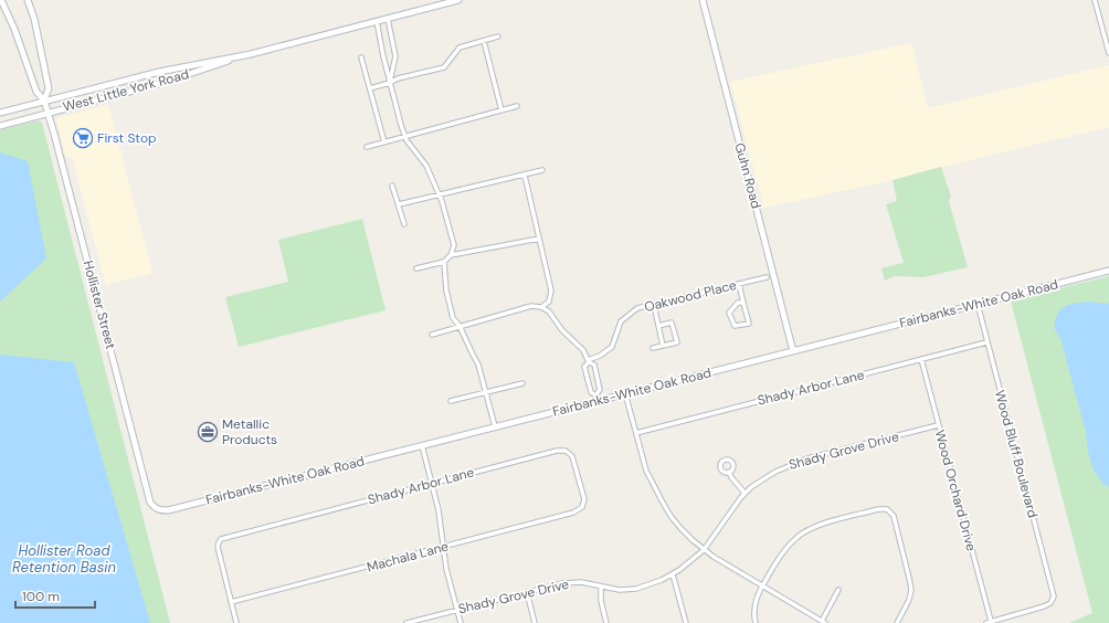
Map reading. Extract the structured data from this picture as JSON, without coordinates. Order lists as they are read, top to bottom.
{
  "streets": {
    "street": [
      "West Little York Road",
      "Guhn Road",
      "Oakwood Place",
      "Fairbanks-White Oak Road",
      "Hollister Street",
      "Shady Arbor Lane",
      "Shady Grove Drive",
      "Wood Bluff Boulevard",
      "Wood Orchard Drive",
      "Machala Lane"
    ]
  },
  "crossings": [
    ["West Little York Road", "Hollister Street"],
    ["Guhn Road", "Fairbanks-White Oak Road"],
    ["Fairbanks-White Oak Road", "Hollister Street"],
    ["Fairbanks-White Oak Road", "Wood Bluff Boulevard"],
    ["Shady Arbor Lane", "Wood Bluff Boulevard"],
    ["Shady Arbor Lane", "Wood Orchard Drive"],
    ["Shady Arbor Lane", "Machala Lane"],
    ["Shady Grove Drive", "Wood Orchard Drive"],
    ["Wood Bluff Boulevard", "Wood Orchard Drive"]
  ],
  "water": ["Hollister Road Retention Basin"],
  "places": {
    "supermarket": ["First Stop"],
    "office": ["Metallic Products"]
  },
  "scale_bar": "100 m"
}
